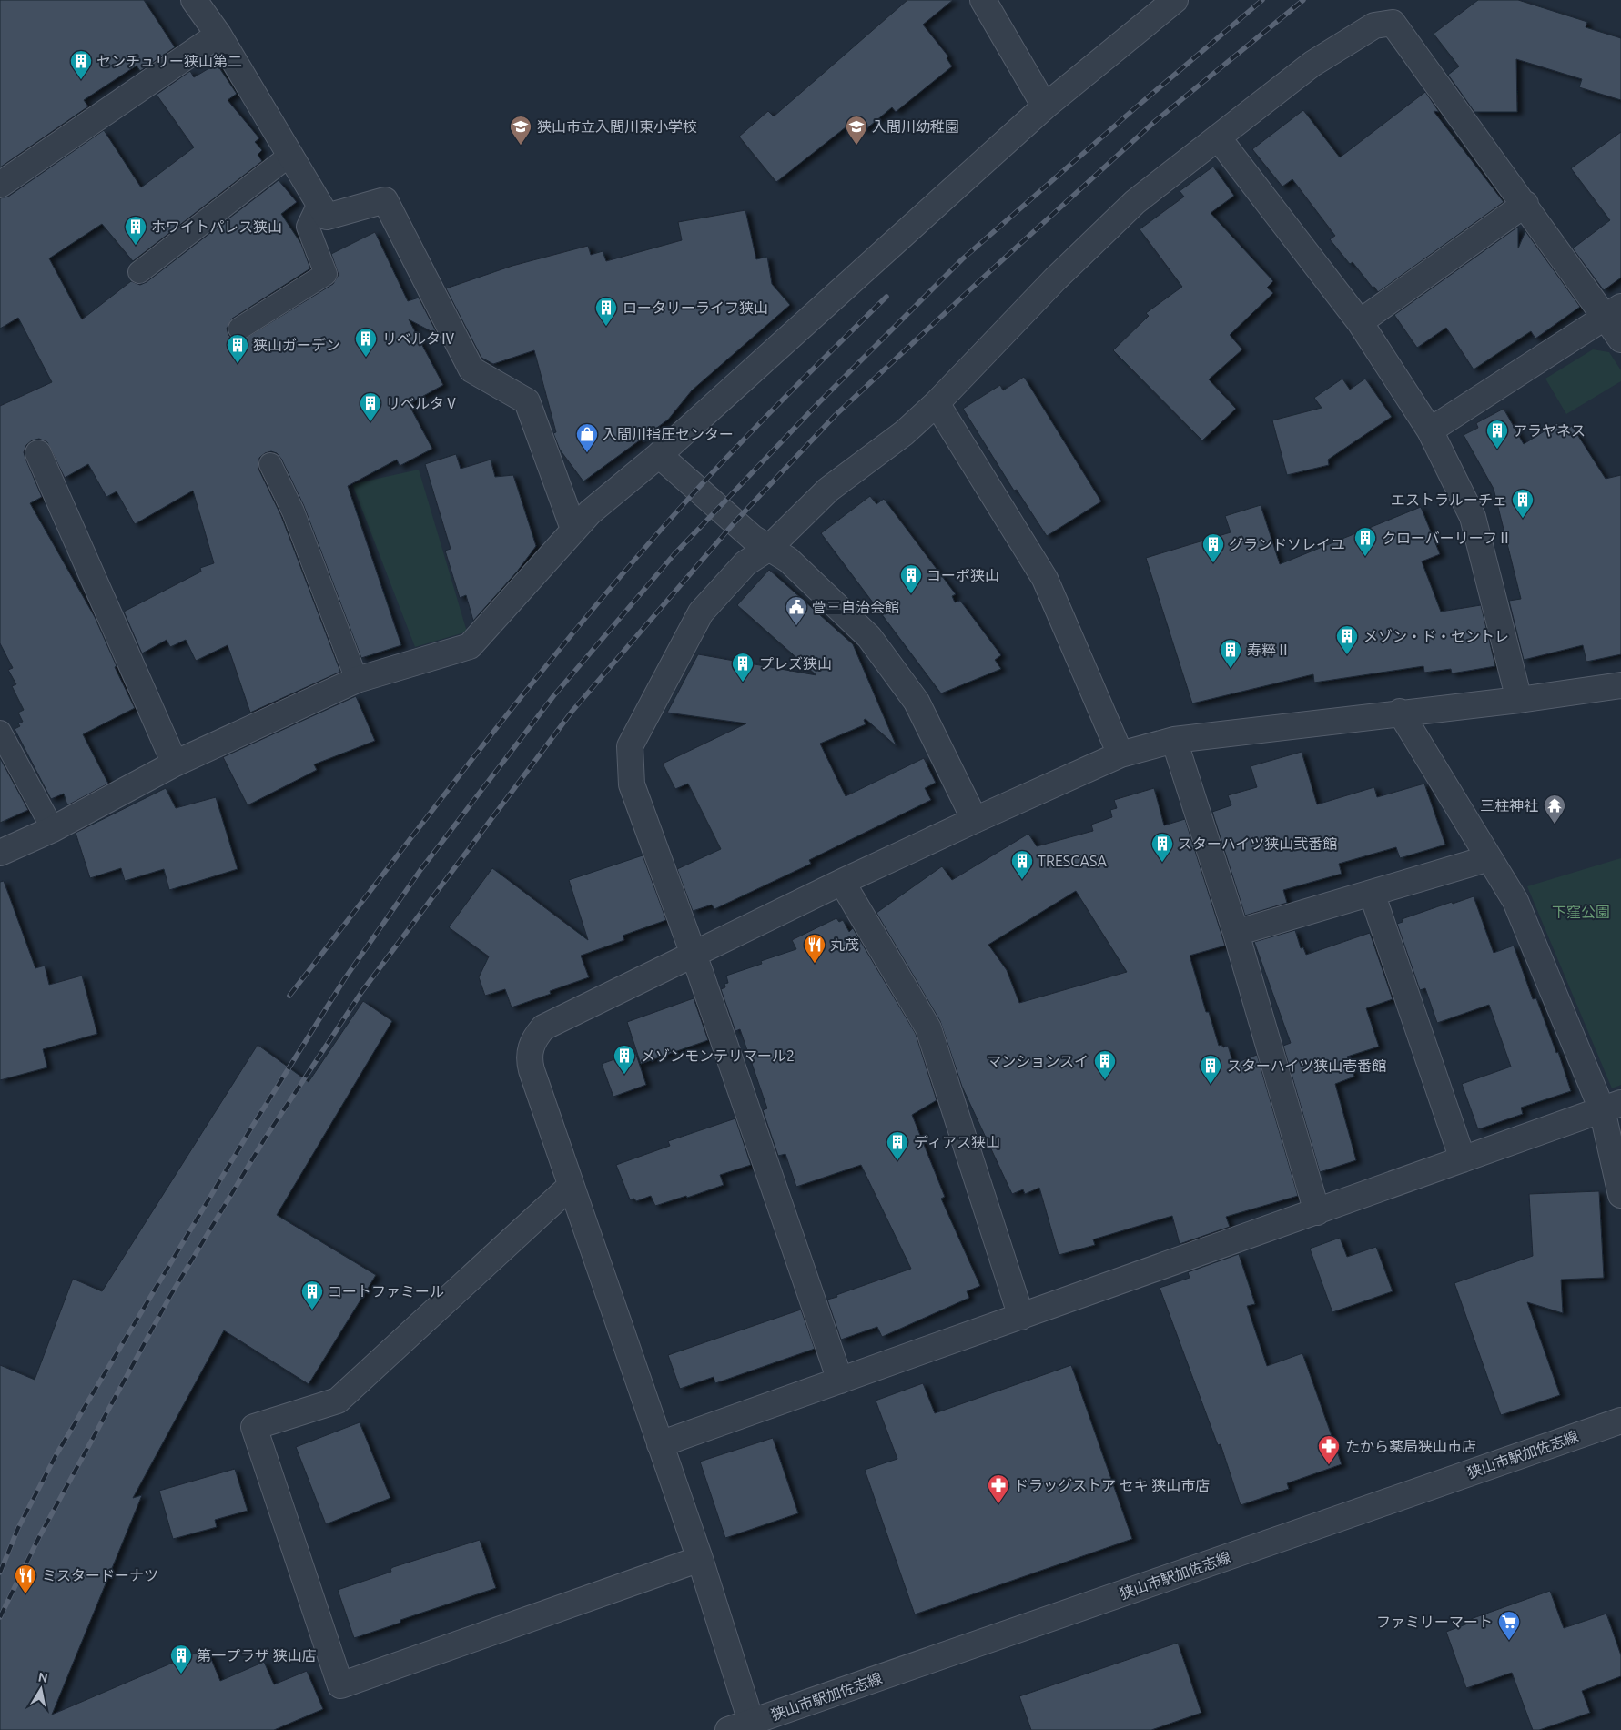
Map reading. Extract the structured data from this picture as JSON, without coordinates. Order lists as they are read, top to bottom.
{
  "streets": {
    "street": ["狭山市駅加佐志線"]
  },
  "parks": ["下窪公園"],
  "places": {
    "building": [
      "センチュリー狭山第二",
      "ホワイトパレス狭山",
      "ロータリーライフ狭山",
      "リベルタⅣ",
      "狭山ガーデン",
      "リベルタⅤ",
      "アラヤネス",
      "エストラルーチェ",
      "クローバーリーフⅡ",
      "グランドソレイユ",
      "コーポ狭山",
      "メゾン・ド・セントレ",
      "寿粹Ⅱ",
      "プレズ狭山",
      "スターハイツ狭山弐番館",
      "TRESCASA",
      "メゾンモンテリマール2",
      "マンションスイ",
      "スターハイツ狭山壱番館",
      "ディアス狭山",
      "コートファミール",
      "第一プラザ 狭山店"
    ],
    "school or university": ["狭山市立入間川東小学校", "入間川幼稚園"],
    "shop": ["入間川指圧センター"],
    "public building": ["菅三自治会館"],
    "temple": ["三柱神社"],
    "restaurant": ["丸茂", "ミスタードーナツ"],
    "pharmacy": ["たから薬局狭山市店", "ドラッグストア セキ 狭山市店"],
    "supermarket": ["ファミリーマート"]
  },
  "north": "top"
}
